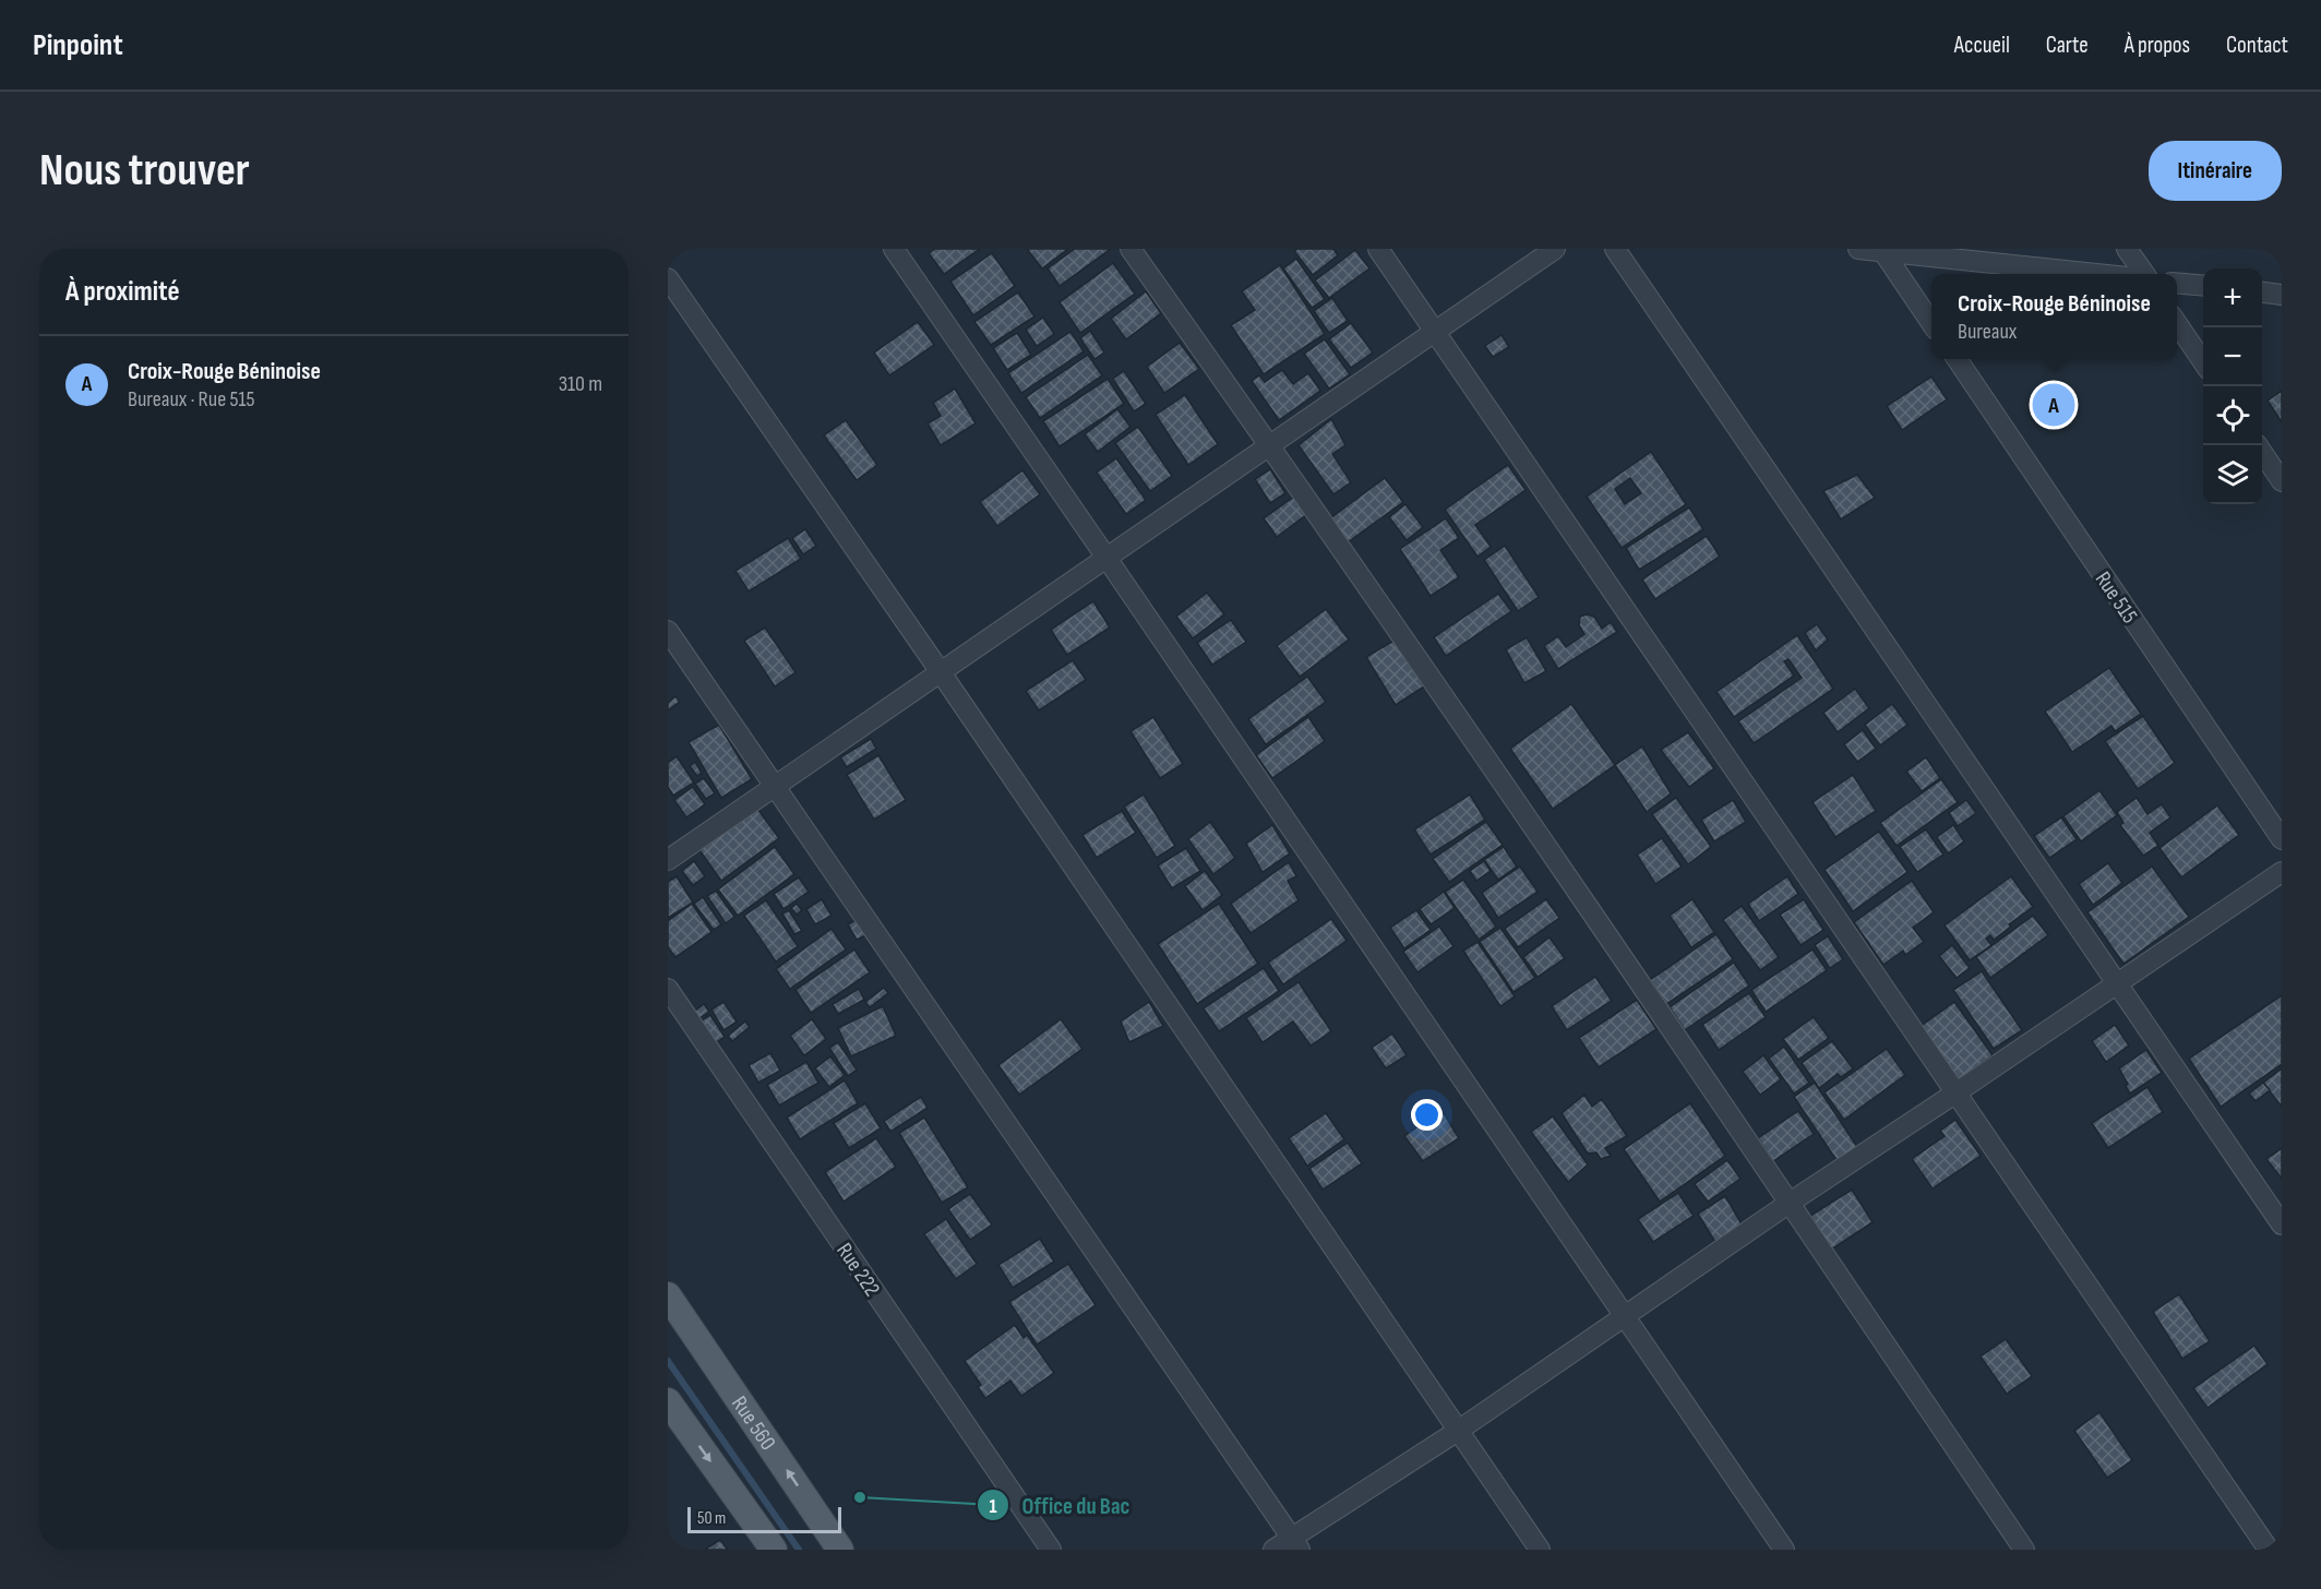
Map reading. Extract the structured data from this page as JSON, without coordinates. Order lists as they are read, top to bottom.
{
  "streets": {
    "main road": ["Rue 560"],
    "street": ["Rue 515", "Rue 222"]
  },
  "places": ["Office du Bac"],
  "scale_bar": "50 m",
  "page": {
    "header": "Pinpoint",
    "nav": [
      "Accueil",
      "Carte",
      "À propos",
      "Contact"
    ],
    "buttons": "Itinéraire",
    "title": "Nous trouver",
    "heading": "À proximité",
    "map_buttons": ["+", "−"],
    "popup": ["Croix-Rouge Béninoise", "Bureaux"],
    "list": [
      {
        "mark": "A",
        "name": "Croix-Rouge Béninoise",
        "note": "Bureaux · Rue 515",
        "value": "310 m"
      }
    ],
    "pins": "A",
    "scale": "50 m"
  }
}
